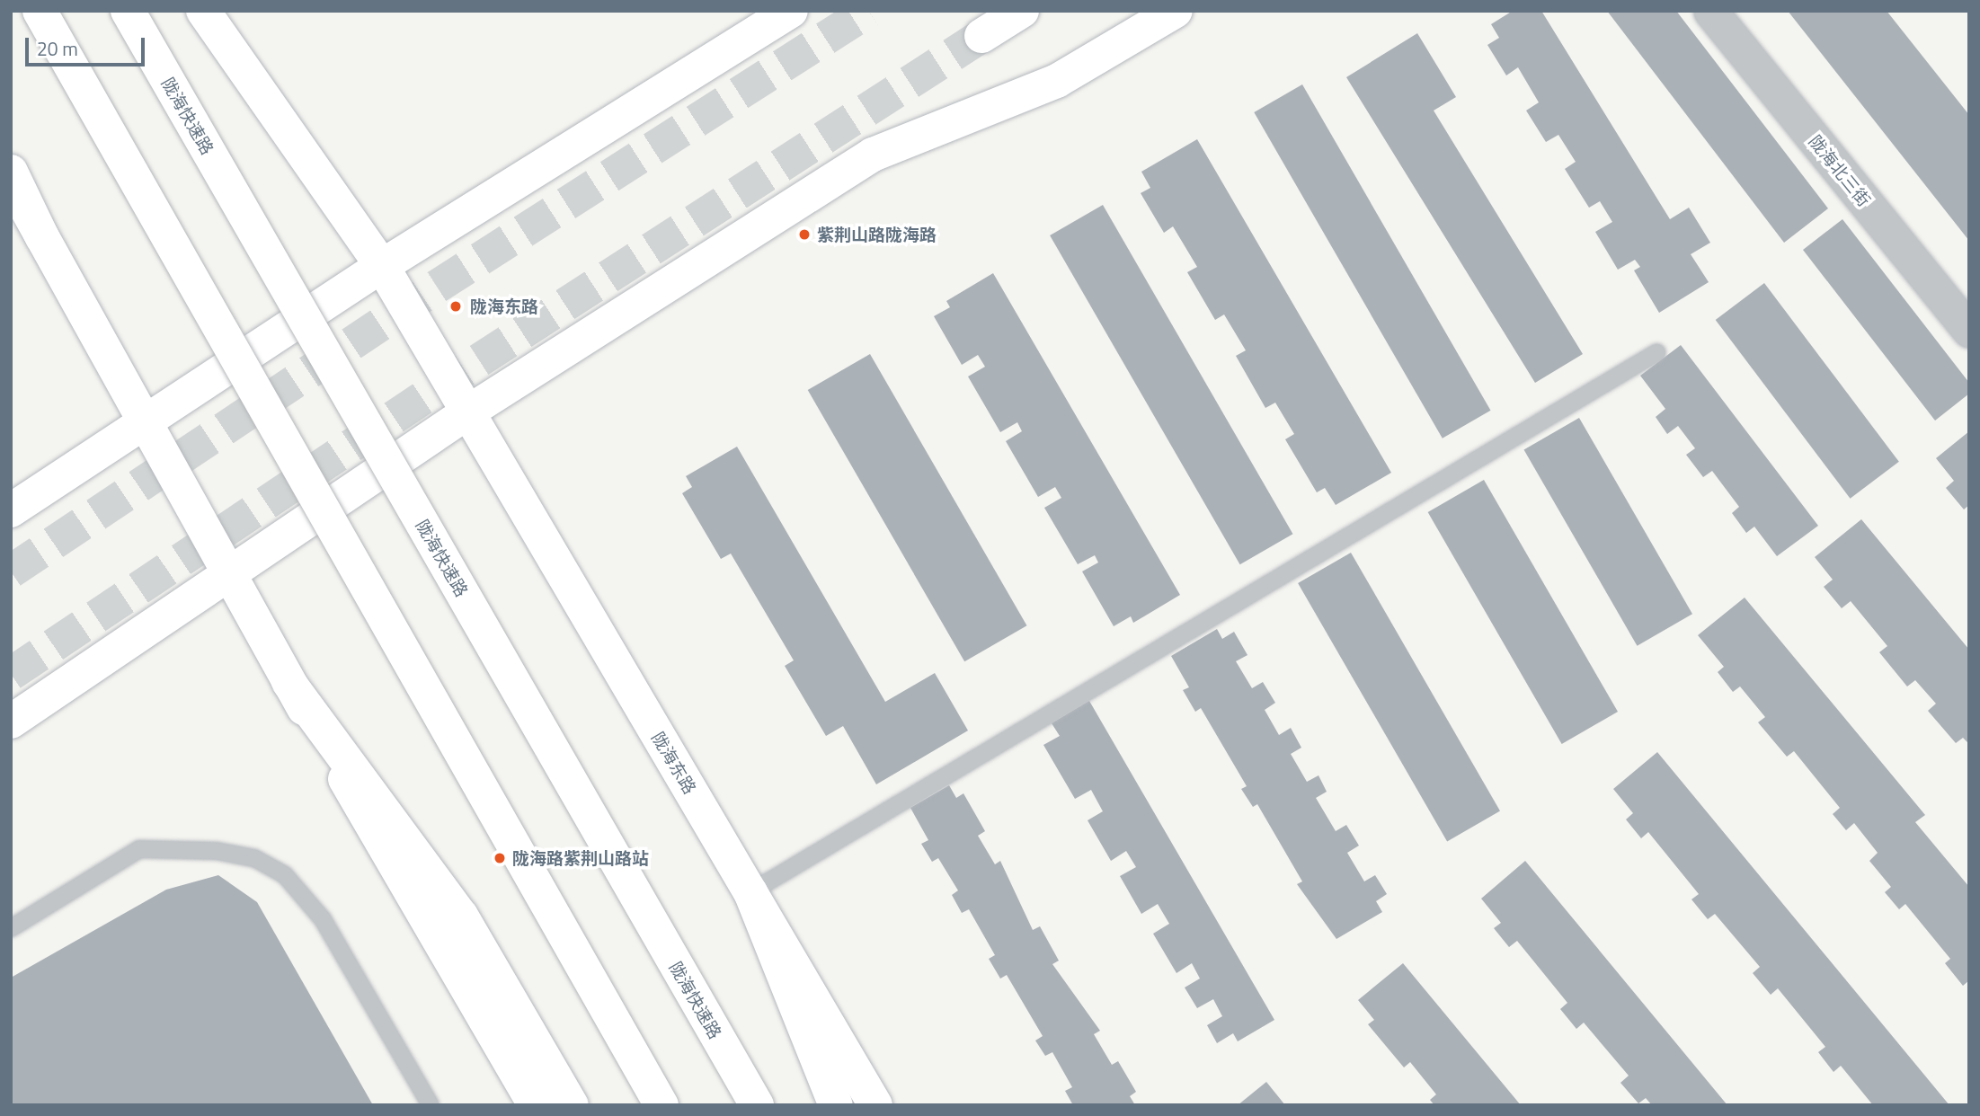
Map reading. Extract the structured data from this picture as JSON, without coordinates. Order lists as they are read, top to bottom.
{
  "streets": {
    "main road": ["陇海快速路", "陇海东路"],
    "street": ["陇海北三街"]
  },
  "places": ["紫荆山路陇海路", "陇海东路", "陇海路紫荆山路站"],
  "scale_bar": "20 m"
}
